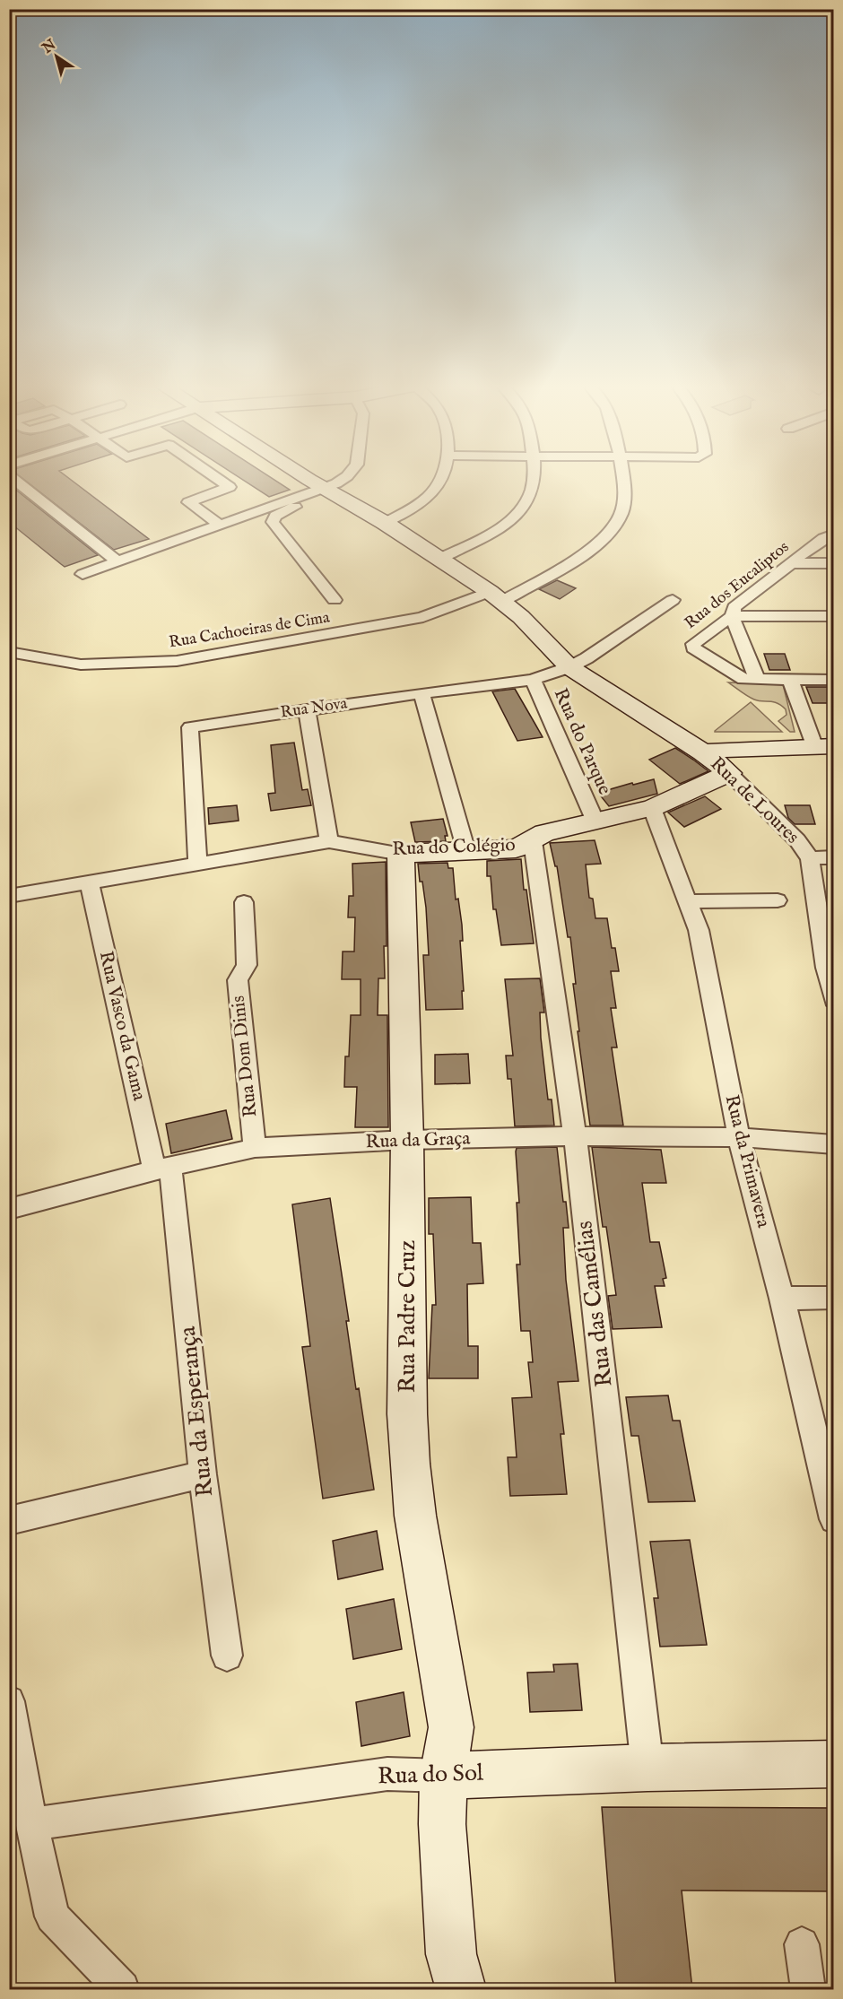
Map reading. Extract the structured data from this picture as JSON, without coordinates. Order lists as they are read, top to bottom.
{
  "streets": {
    "street": [
      "Rua dos Eucaliptos",
      "Rua Cachoeiras de Cima",
      "Rua Nova",
      "Rua do Parque",
      "Rua de Loures",
      "Rua do Colégio",
      "Rua Vasco da Gama",
      "Rua Dom Dinis",
      "Rua da Graça",
      "Rua da Primavera",
      "Rua das Camélias",
      "Rua Padre Cruz",
      "Rua da Esperança",
      "Rua do Sol"
    ]
  },
  "crossings": [
    ["Rua Cachoeiras de Cima", "Rua de Loures"],
    ["Rua Nova", "Rua do Parque"],
    ["Rua Nova", "Rua de Loures"],
    ["Rua Nova", "Rua do Colégio"],
    ["Rua do Parque", "Rua do Colégio"],
    ["Rua de Loures", "Rua do Colégio"],
    ["Rua do Colégio", "Rua Vasco da Gama"],
    ["Rua do Colégio", "Rua da Primavera"],
    ["Rua do Colégio", "Rua das Camélias"],
    ["Rua do Colégio", "Rua Padre Cruz"],
    ["Rua Vasco da Gama", "Rua da Graça"],
    ["Rua Vasco da Gama", "Rua da Esperança"],
    ["Rua Dom Dinis", "Rua da Graça"],
    ["Rua da Graça", "Rua da Primavera"],
    ["Rua da Graça", "Rua das Camélias"],
    ["Rua da Graça", "Rua Padre Cruz"],
    ["Rua da Graça", "Rua da Esperança"],
    ["Rua das Camélias", "Rua do Sol"],
    ["Rua Padre Cruz", "Rua do Sol"]
  ],
  "north": "top left"
}
